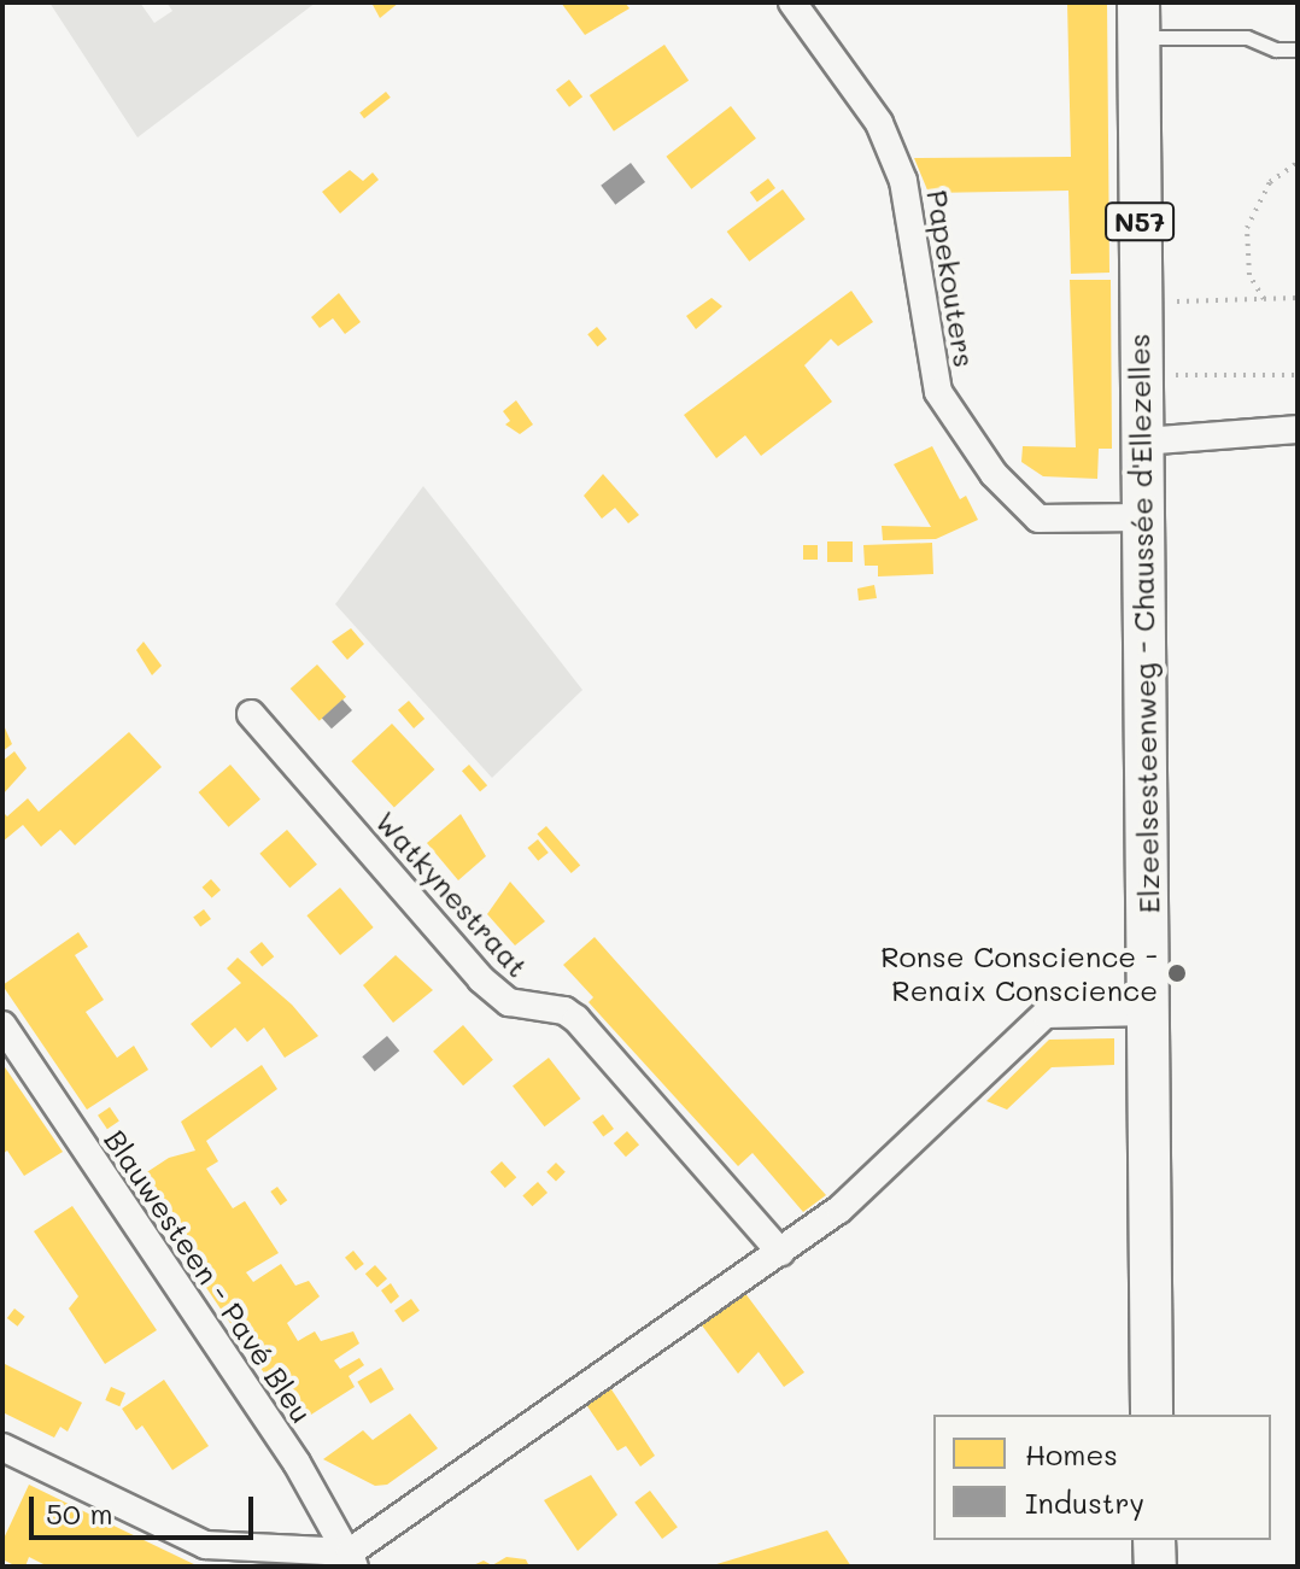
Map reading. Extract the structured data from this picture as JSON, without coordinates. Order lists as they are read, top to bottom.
{
  "streets": {
    "main road": ["N57", "Elzeelsesteenweg - Chaussée d'Ellezelles"],
    "street": ["Papekouters", "Watkynestraat", "Blauwesteen - Pavé Bleu"]
  },
  "crossings": [
    ["Papekouters", "Elzeelsesteenweg - Chaussée d'Ellezelles"]
  ],
  "places": ["Ronse Conscience - Renaix Conscience"],
  "legend": ["Homes", "Industry"],
  "scale_bar": "50 m"
}
